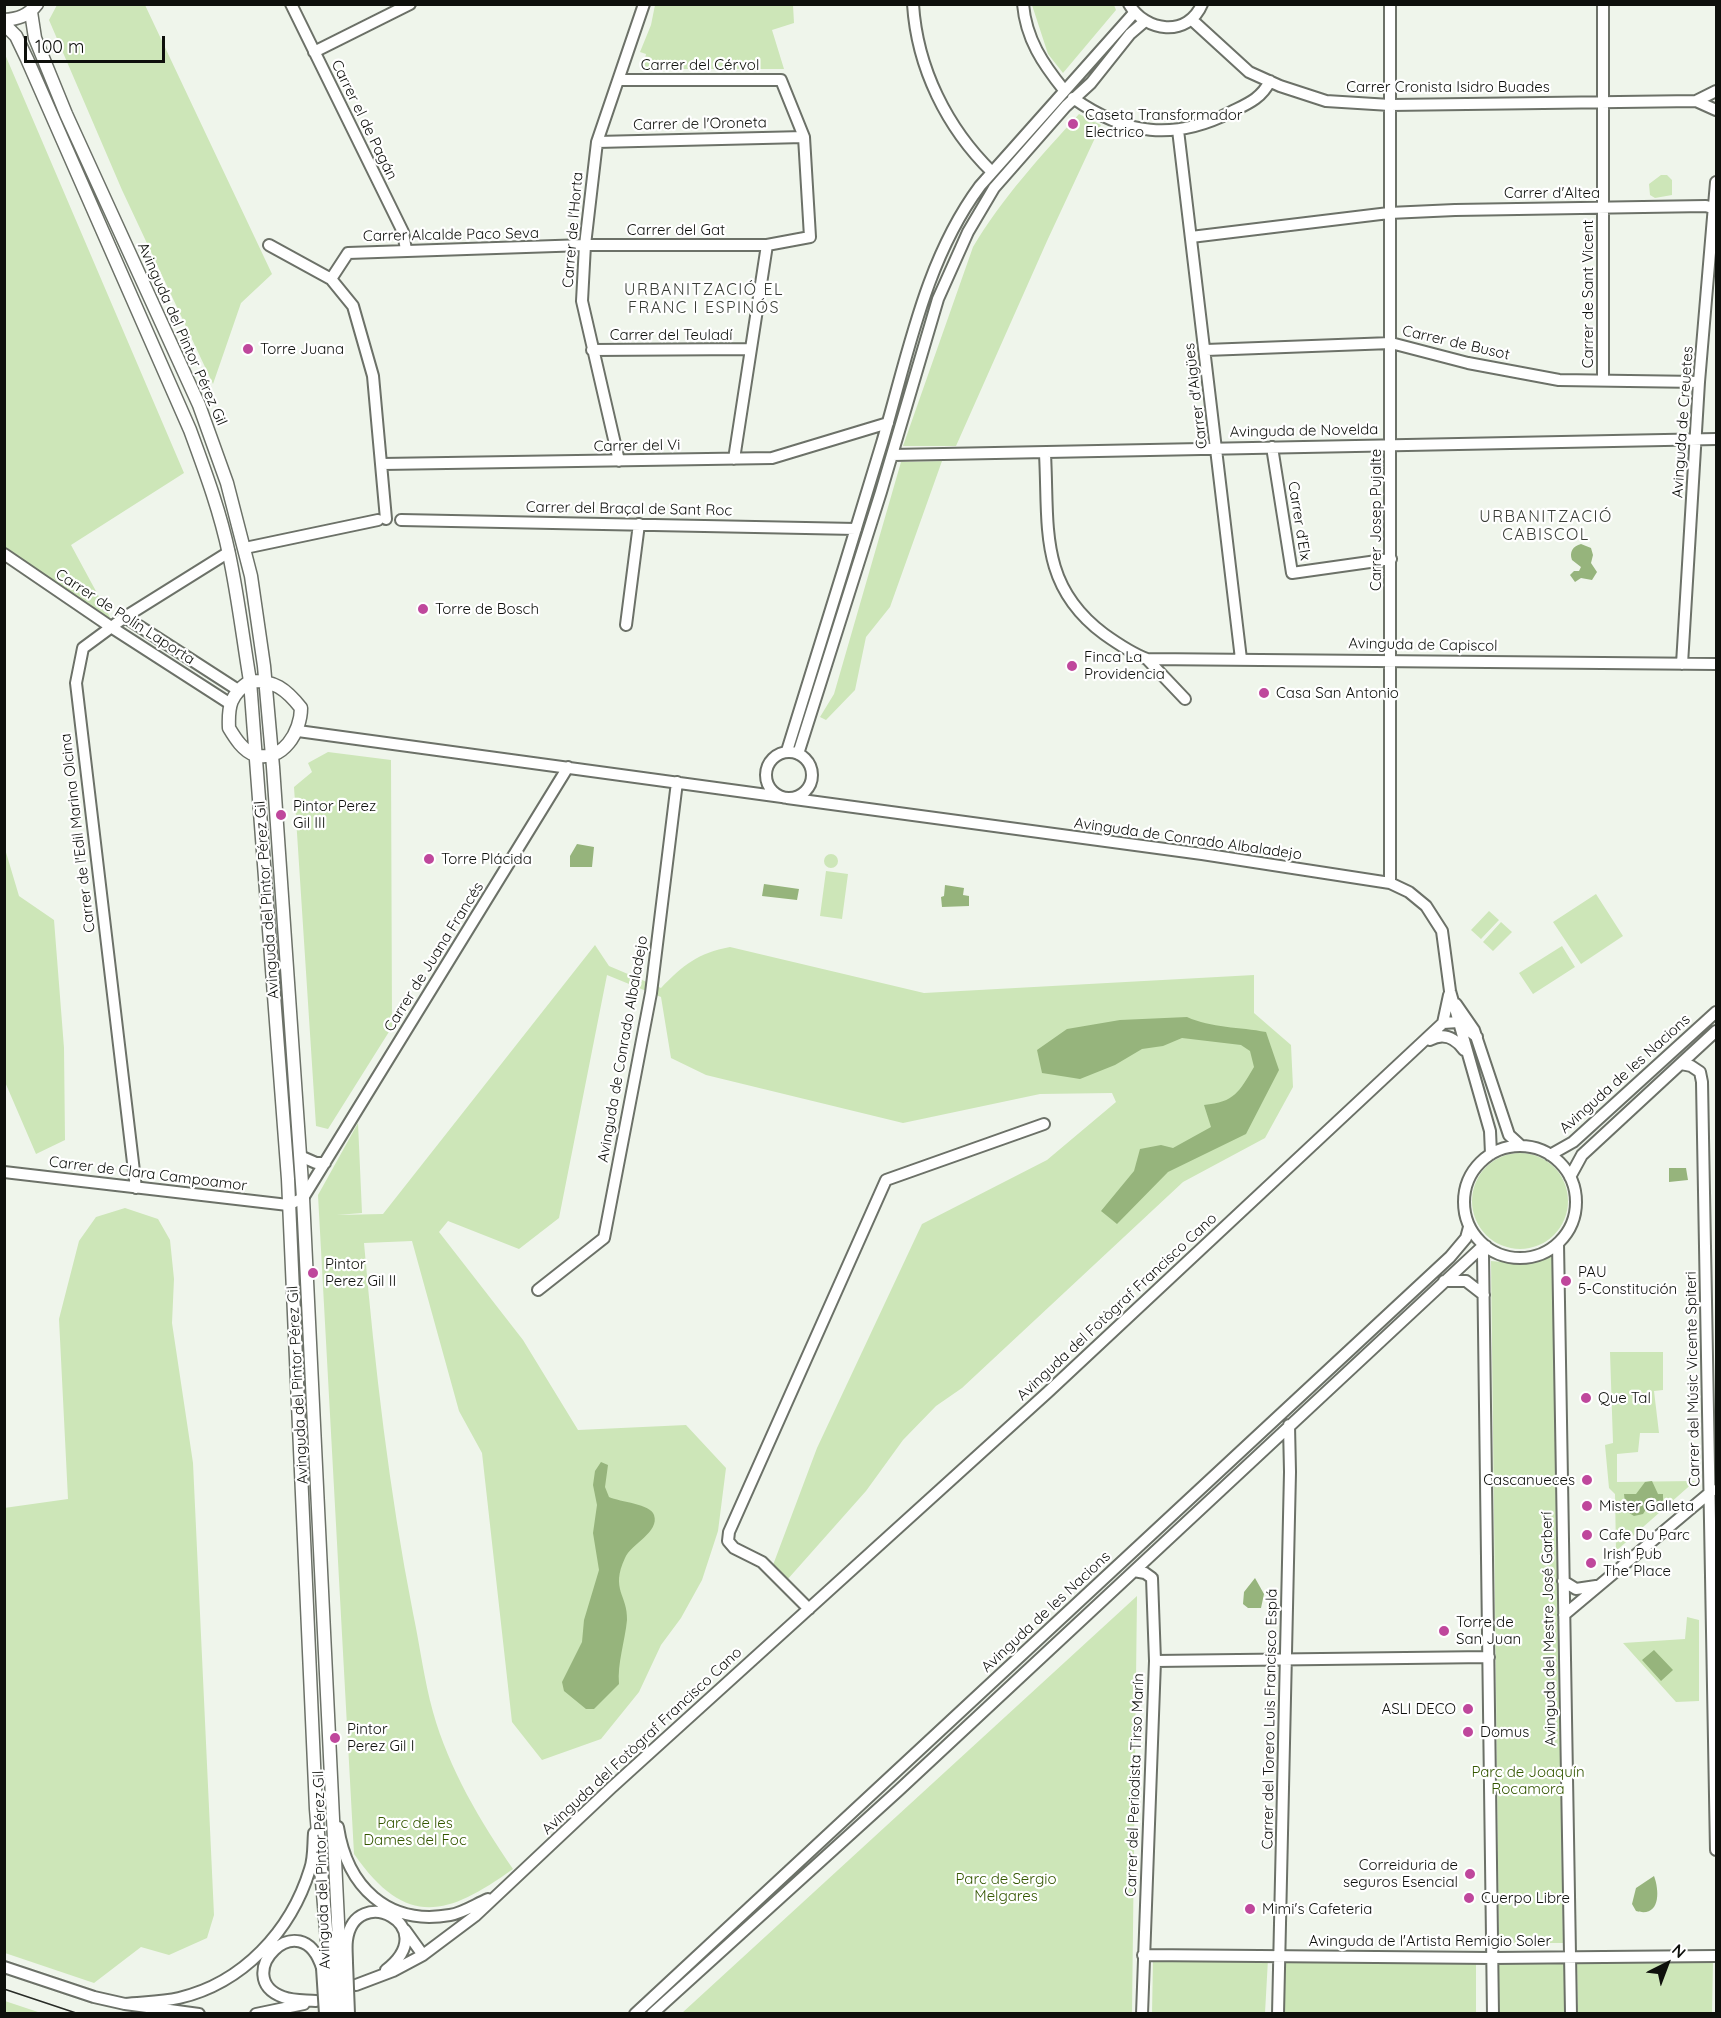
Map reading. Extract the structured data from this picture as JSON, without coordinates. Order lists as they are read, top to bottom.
{
  "streets": {
    "main road": ["Avinguda del Pintor Pérez Gil"],
    "street": [
      "Carrer del Cérvol",
      "Carrer Cronista Isidro Buades",
      "Carrer el de Pagán",
      "Carrer de l'Oroneta",
      "Carrer d'Altea",
      "Carrer de l'Horta",
      "Carrer del Gat",
      "Carrer Alcalde Paco Seva",
      "Carrer de Sant Vicent",
      "Carrer del Teuladí",
      "Carrer de Busot",
      "Carrer d'Aigües",
      "Avinguda de Creuetes",
      "Avinguda de Novelda",
      "Carrer del Vi",
      "Carrer del Braçal de Sant Roc",
      "Carrer Josep Pujalte",
      "Carrer d’Elx",
      "Carrer de Polín Laporta",
      "Avinguda de Capiscol",
      "Carrer de l'Edil Marina Olcina",
      "Avinguda de Conrado Albaladejo",
      "Carrer de Juana Francés",
      "Avinguda de les Nacions",
      "Carrer de Clara Campoamor",
      "Avinguda del Fotògraf Francisco Cano",
      "Carrer del Músic Vicente Spiteri",
      "Avinguda del Mestre José Garberí",
      "Carrer del Torero Luis Francisco Esplá",
      "Carrer del Periodista Tirso Marín",
      "Avinguda de l'Artista Remigio Soler"
    ]
  },
  "crossings": [
    ["Carrer del Cérvol", "Carrer de l'Oroneta"],
    ["Carrer del Cérvol", "Carrer de l'Horta"],
    ["Carrer del Cérvol", "Carrer del Gat"],
    ["Carrer Cronista Isidro Buades", "Carrer de Sant Vicent"],
    ["Carrer Cronista Isidro Buades", "Carrer Josep Pujalte"],
    ["Carrer el de Pagán", "Carrer Alcalde Paco Seva"],
    ["Carrer de l'Oroneta", "Carrer de l'Horta"],
    ["Carrer de l'Oroneta", "Carrer del Gat"],
    ["Carrer d'Altea", "Carrer de Sant Vicent"],
    ["Carrer d'Altea", "Carrer d'Aigües"],
    ["Carrer d'Altea", "Avinguda de Creuetes"],
    ["Carrer d'Altea", "Carrer Josep Pujalte"],
    ["Carrer de l'Horta", "Carrer del Gat"],
    ["Carrer de l'Horta", "Carrer Alcalde Paco Seva"],
    ["Carrer de l'Horta", "Carrer del Teuladí"],
    ["Carrer de l'Horta", "Carrer del Vi"],
    ["Carrer del Gat", "Carrer Alcalde Paco Seva"],
    ["Carrer de Sant Vicent", "Carrer de Busot"],
    ["Avinguda del Pintor Pérez Gil", "Carrer de l'Edil Marina Olcina"],
    ["Avinguda del Pintor Pérez Gil", "Carrer de Juana Francés"],
    ["Avinguda del Pintor Pérez Gil", "Carrer de Clara Campoamor"],
    ["Avinguda del Pintor Pérez Gil", "Avinguda del Fotògraf Francisco Cano"],
    ["Carrer de Busot", "Carrer d'Aigües"],
    ["Carrer de Busot", "Avinguda de Creuetes"],
    ["Carrer de Busot", "Carrer Josep Pujalte"],
    ["Carrer d'Aigües", "Avinguda de Novelda"],
    ["Carrer d'Aigües", "Avinguda de Capiscol"],
    ["Avinguda de Creuetes", "Avinguda de Novelda"],
    ["Avinguda de Creuetes", "Avinguda de Capiscol"],
    ["Avinguda de Novelda", "Carrer Josep Pujalte"],
    ["Avinguda de Novelda", "Carrer d’Elx"],
    ["Avinguda de Novelda", "Avinguda de Capiscol"],
    ["Carrer Josep Pujalte", "Carrer d’Elx"],
    ["Carrer Josep Pujalte", "Avinguda de Capiscol"],
    ["Carrer Josep Pujalte", "Avinguda de Conrado Albaladejo"],
    ["Carrer de Polín Laporta", "Carrer de l'Edil Marina Olcina"],
    ["Carrer de l'Edil Marina Olcina", "Carrer de Clara Campoamor"],
    ["Avinguda de Conrado Albaladejo", "Carrer de Juana Francés"],
    ["Avinguda de les Nacions", "Carrer del Músic Vicente Spiteri"],
    ["Avinguda de les Nacions", "Avinguda del Mestre José Garberí"],
    ["Avinguda de les Nacions", "Carrer del Torero Luis Francisco Esplá"],
    ["Avinguda de les Nacions", "Carrer del Periodista Tirso Marín"],
    ["Avinguda del Mestre José Garberí", "Avinguda de l'Artista Remigio Soler"],
    ["Carrer del Torero Luis Francisco Esplá", "Avinguda de l'Artista Remigio Soler"],
    ["Carrer del Periodista Tirso Marín", "Avinguda de l'Artista Remigio Soler"]
  ],
  "districts": ["URBANITZACIÓ EL FRANC I ESPINÓS", "URBANITZACIÓ CABISCOL"],
  "parks": ["Parc de Joaquín Rocamora", "Parc de les Dames del Foc", "Parc de Sergio Melgares"],
  "places": [
    "Caseta Transformador Electrico",
    "Torre Juana",
    "Torre de Bosch",
    "Finca La Providencia",
    "Casa San Antonio",
    "Pintor Perez Gil III",
    "Torre Plácida",
    "Pintor Perez Gil II",
    "PAU 5-Constitución",
    "Que Tal",
    "Cascanueces",
    "Mister Galleta",
    "Cafe Du Parc",
    "Irish Pub The Place",
    "Torre de San Juan",
    "ASLI DECO",
    "Domus",
    "Pintor Perez Gil I",
    "Correiduria de seguros Esencial",
    "Cuerpo Libre",
    "Mimi's Cafeteria"
  ],
  "scale_bar": "100 m",
  "north": "top right"
}
